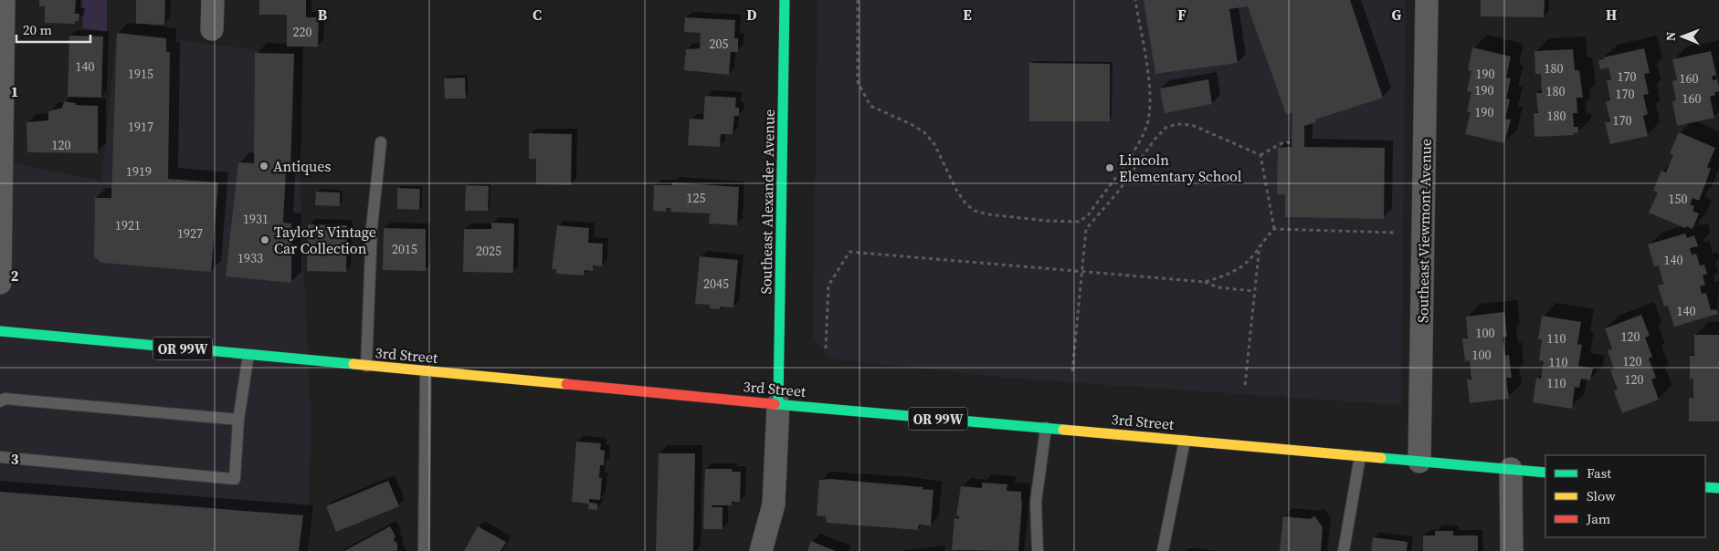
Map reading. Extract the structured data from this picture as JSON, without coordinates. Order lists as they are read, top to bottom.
{
  "streets": {
    "main road": ["Southeast Alexander Avenue", "OR 99W", "3rd Street"],
    "street": ["Southeast Viewmont Avenue"]
  },
  "crossings": [
    ["Southeast Alexander Avenue", "3rd Street"],
    ["Southeast Viewmont Avenue", "3rd Street"]
  ],
  "places": ["Antiques", "Lincoln Elementary School", "Taylor's Vintage Car Collection"],
  "house_numbers": [
    "220",
    "205",
    "140",
    "180",
    "1915",
    "190",
    "170",
    "160",
    "190",
    "180",
    "170",
    "160",
    "190",
    "180",
    "170",
    "1917",
    "120",
    "1919",
    "125",
    "150",
    "1931",
    "1921",
    "1927",
    "2015",
    "2025",
    "1933",
    "140",
    "2045",
    "140",
    "100",
    "120",
    "110",
    "100",
    "120",
    "110",
    "120",
    "110"
  ],
  "legend": ["Fast", "Slow", "Jam"],
  "scale_bar": "20 m",
  "north": "left",
  "grid": {
    "columns": [
      "B",
      "C",
      "D",
      "E",
      "F",
      "G",
      "H"
    ],
    "rows": ["1", "2", "3"]
  }
}
